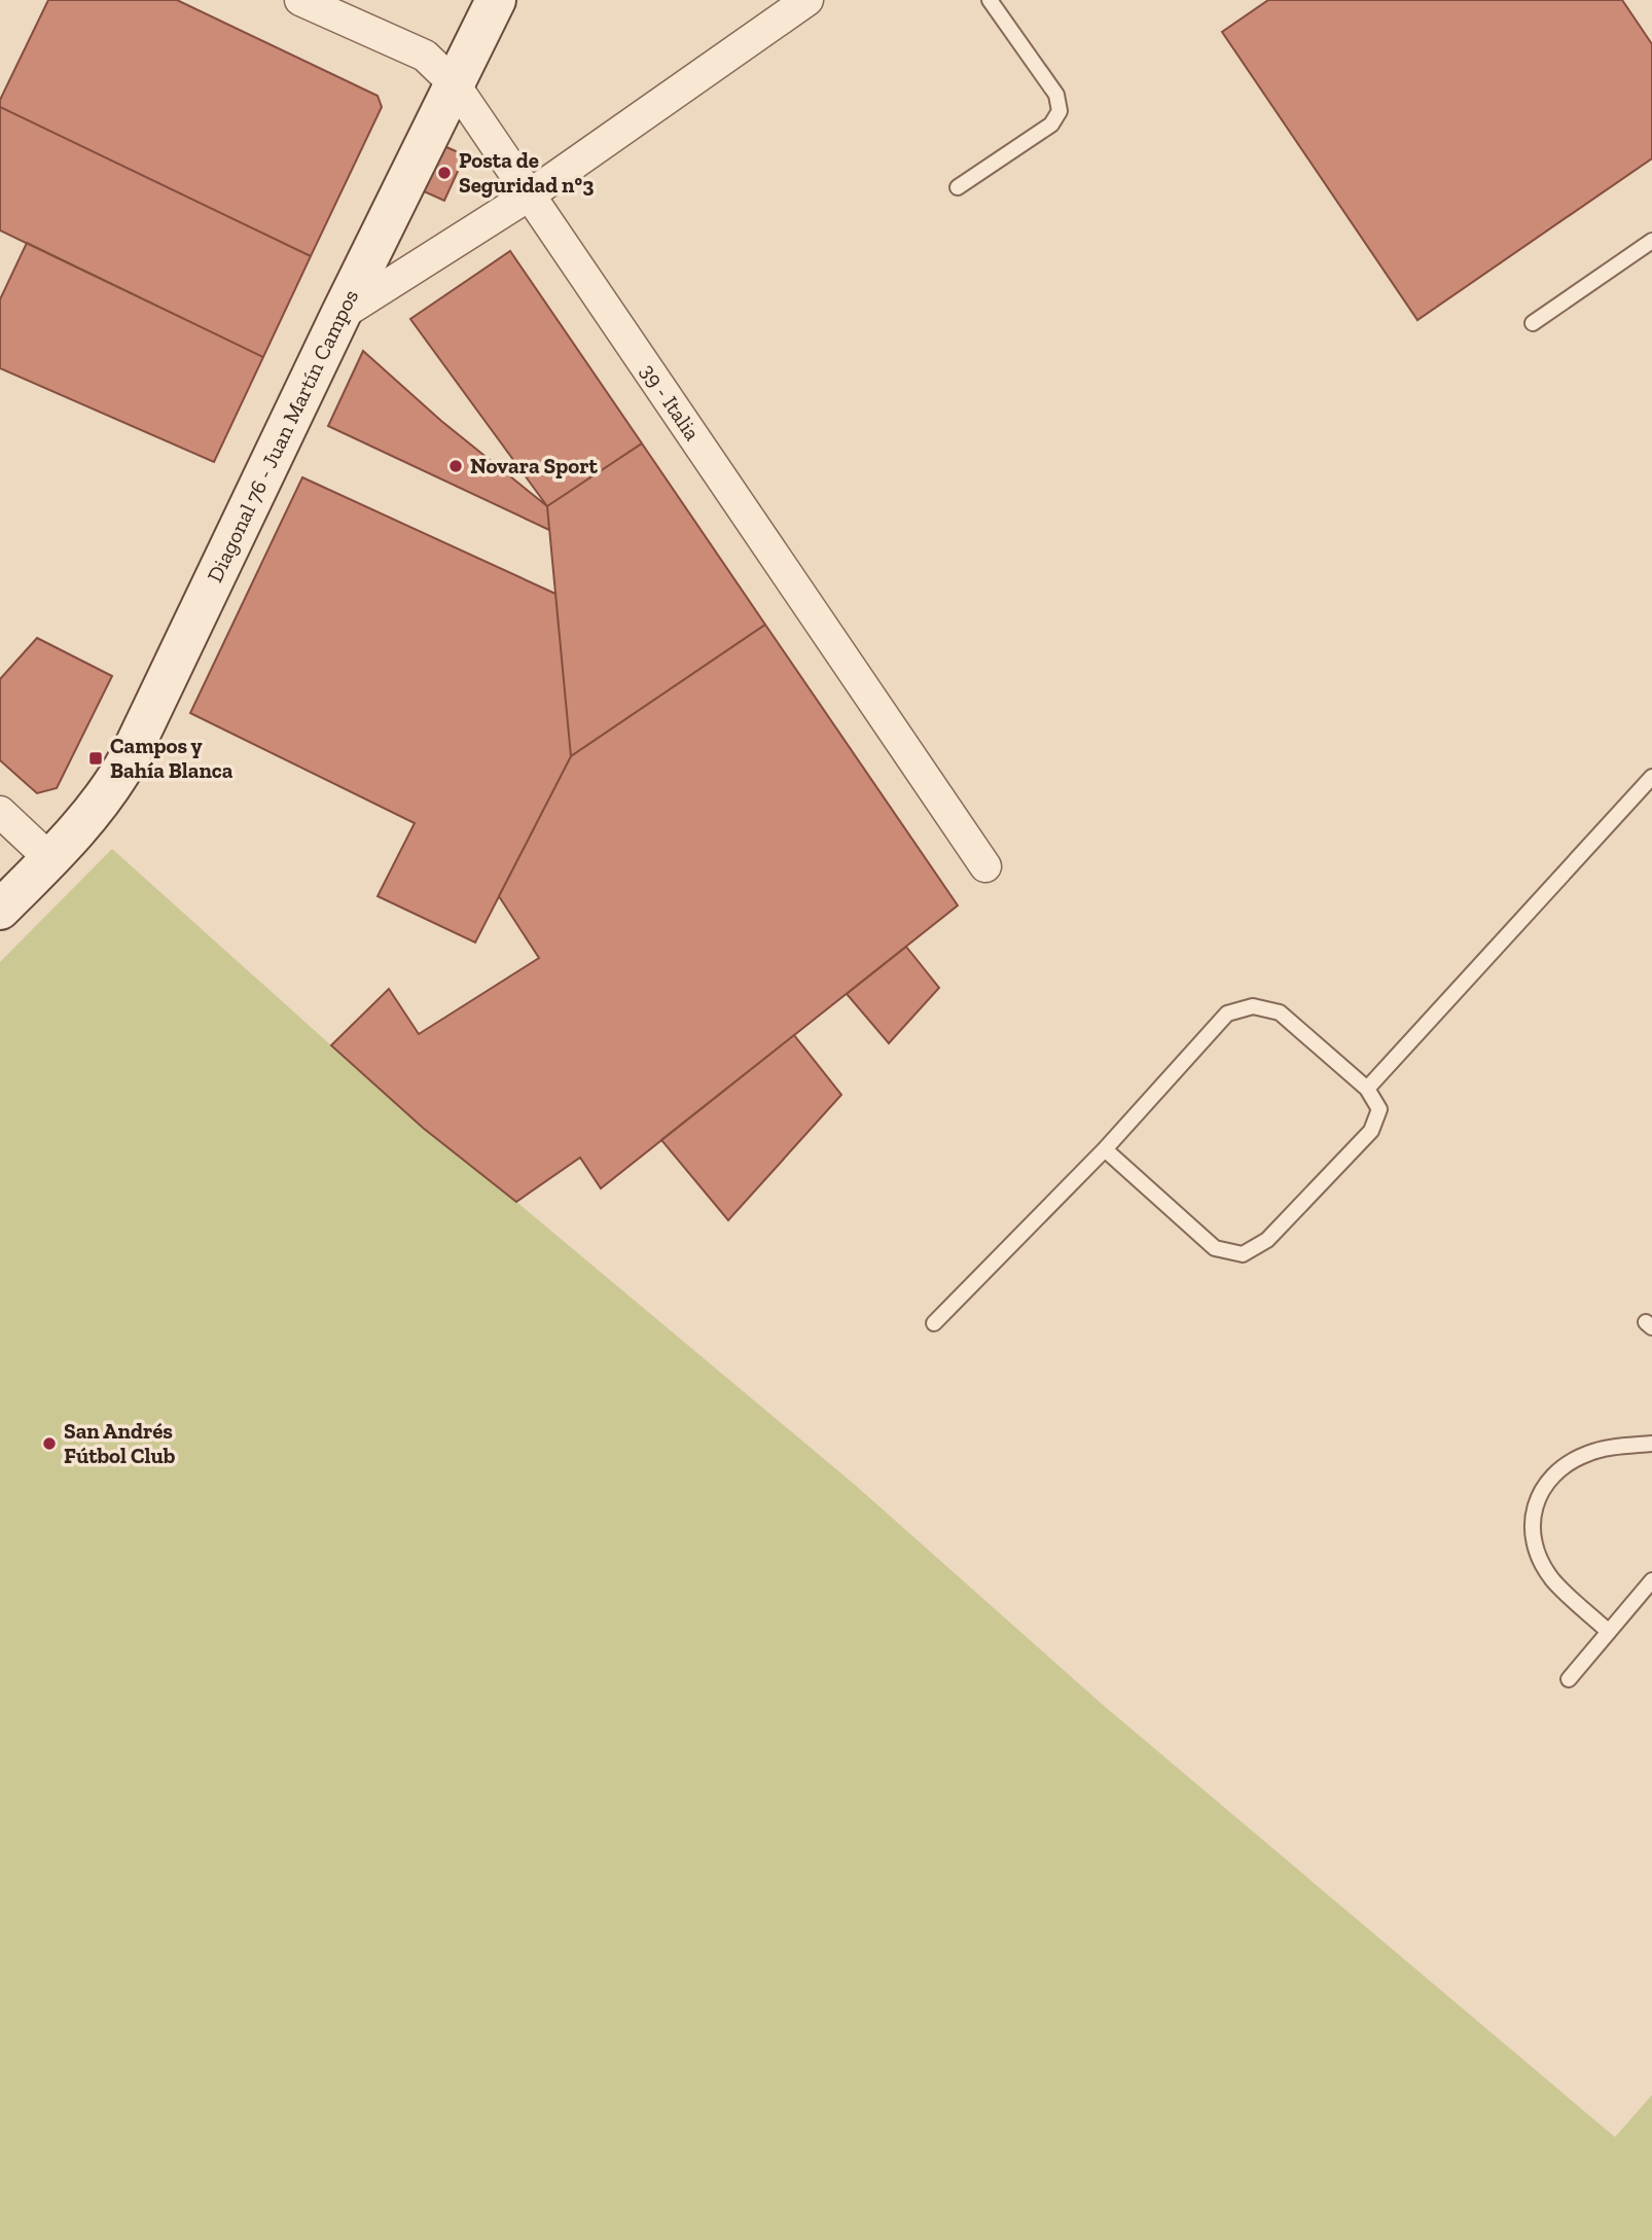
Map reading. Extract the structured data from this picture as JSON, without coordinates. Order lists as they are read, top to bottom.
{
  "streets": {
    "main road": ["Diagonal 76 - Juan Martín Campos"],
    "street": ["39 - Italia"]
  },
  "crossings": [
    ["39 - Italia", "Diagonal 76 - Juan Martín Campos"]
  ],
  "places": {
    "other": ["Posta de Seguridad n°3", "Novara Sport", "San Andrés Fútbol Club"],
    "transit": ["Campos y Bahía Blanca"]
  }
}
